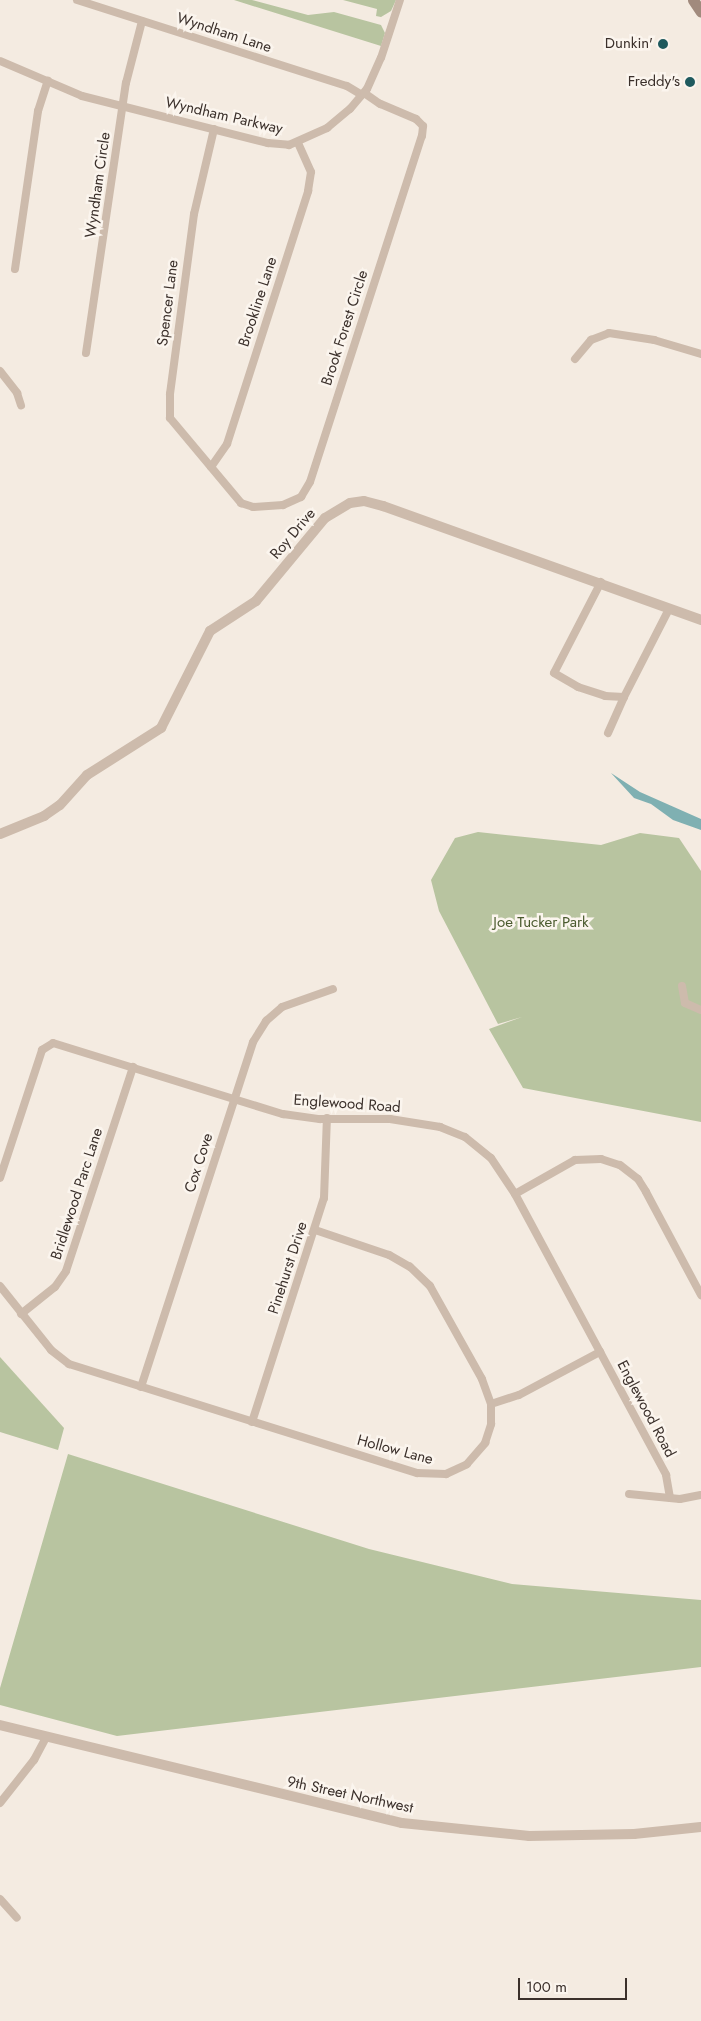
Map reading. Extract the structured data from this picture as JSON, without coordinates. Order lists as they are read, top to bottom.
{
  "streets": {
    "street": [
      "Wyndham Lane",
      "Wyndham Parkway",
      "Wyndham Circle",
      "Brookline Lane",
      "Spencer Lane",
      "Brook Forest Circle",
      "Roy Drive",
      "Englewood Road",
      "Cox Cove",
      "Bridlewood Parc Lane",
      "Pinehurst Drive",
      "Hollow Lane",
      "9th Street Northwest"
    ]
  },
  "crossings": [
    ["Wyndham Lane", "Wyndham Parkway"],
    ["Wyndham Lane", "Wyndham Circle"],
    ["Wyndham Lane", "Brook Forest Circle"],
    ["Wyndham Parkway", "Wyndham Circle"],
    ["Wyndham Parkway", "Brookline Lane"],
    ["Wyndham Parkway", "Spencer Lane"],
    ["Wyndham Parkway", "Brook Forest Circle"],
    ["Brookline Lane", "Spencer Lane"],
    ["Brookline Lane", "Brook Forest Circle"],
    ["Spencer Lane", "Brook Forest Circle"],
    ["Englewood Road", "Cox Cove"],
    ["Englewood Road", "Bridlewood Parc Lane"],
    ["Englewood Road", "Pinehurst Drive"],
    ["Cox Cove", "Hollow Lane"],
    ["Bridlewood Parc Lane", "Hollow Lane"],
    ["Pinehurst Drive", "Hollow Lane"]
  ],
  "parks": ["Joe Tucker Park"],
  "places": ["Dunkin'", "Freddy's"],
  "scale_bar": "100 m"
}
